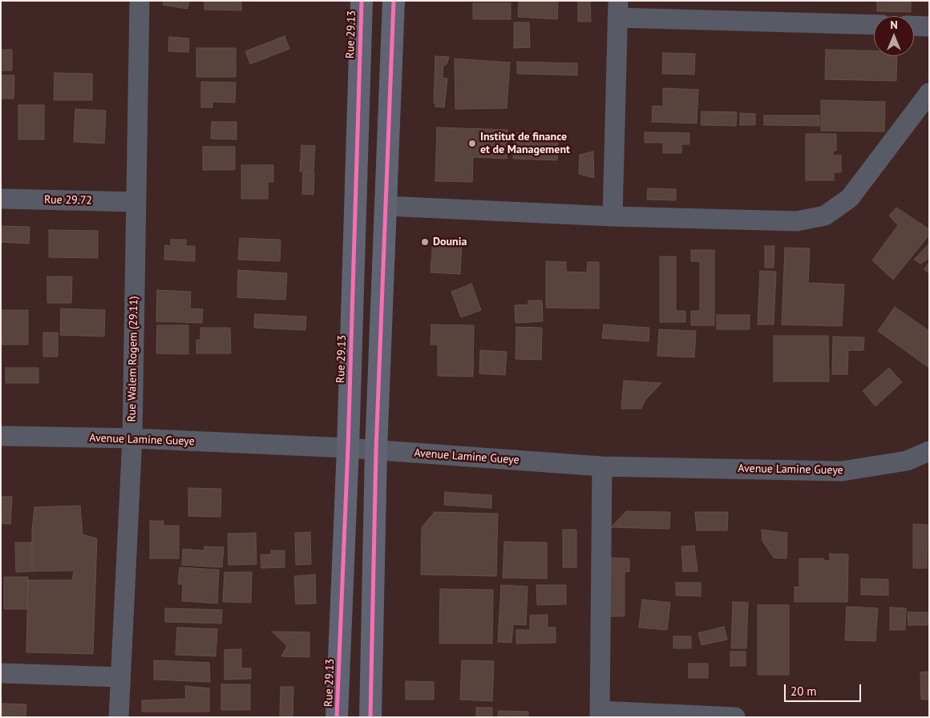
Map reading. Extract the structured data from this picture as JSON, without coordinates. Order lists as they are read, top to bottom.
{
  "streets": {
    "main road": ["Rue 29.13"],
    "street": ["Rue 29.72", "Rue Walem Rogem (29.11)", "Avenue Lamine Gueye"]
  },
  "crossings": [
    ["Rue 29.13", "Avenue Lamine Gueye"],
    ["Rue 29.72", "Rue Walem Rogem (29.11)"],
    ["Rue Walem Rogem (29.11)", "Avenue Lamine Gueye"]
  ],
  "places": ["Institut de finance et de Management", "Dounia"],
  "scale_bar": "20 m",
  "north": "top"
}
